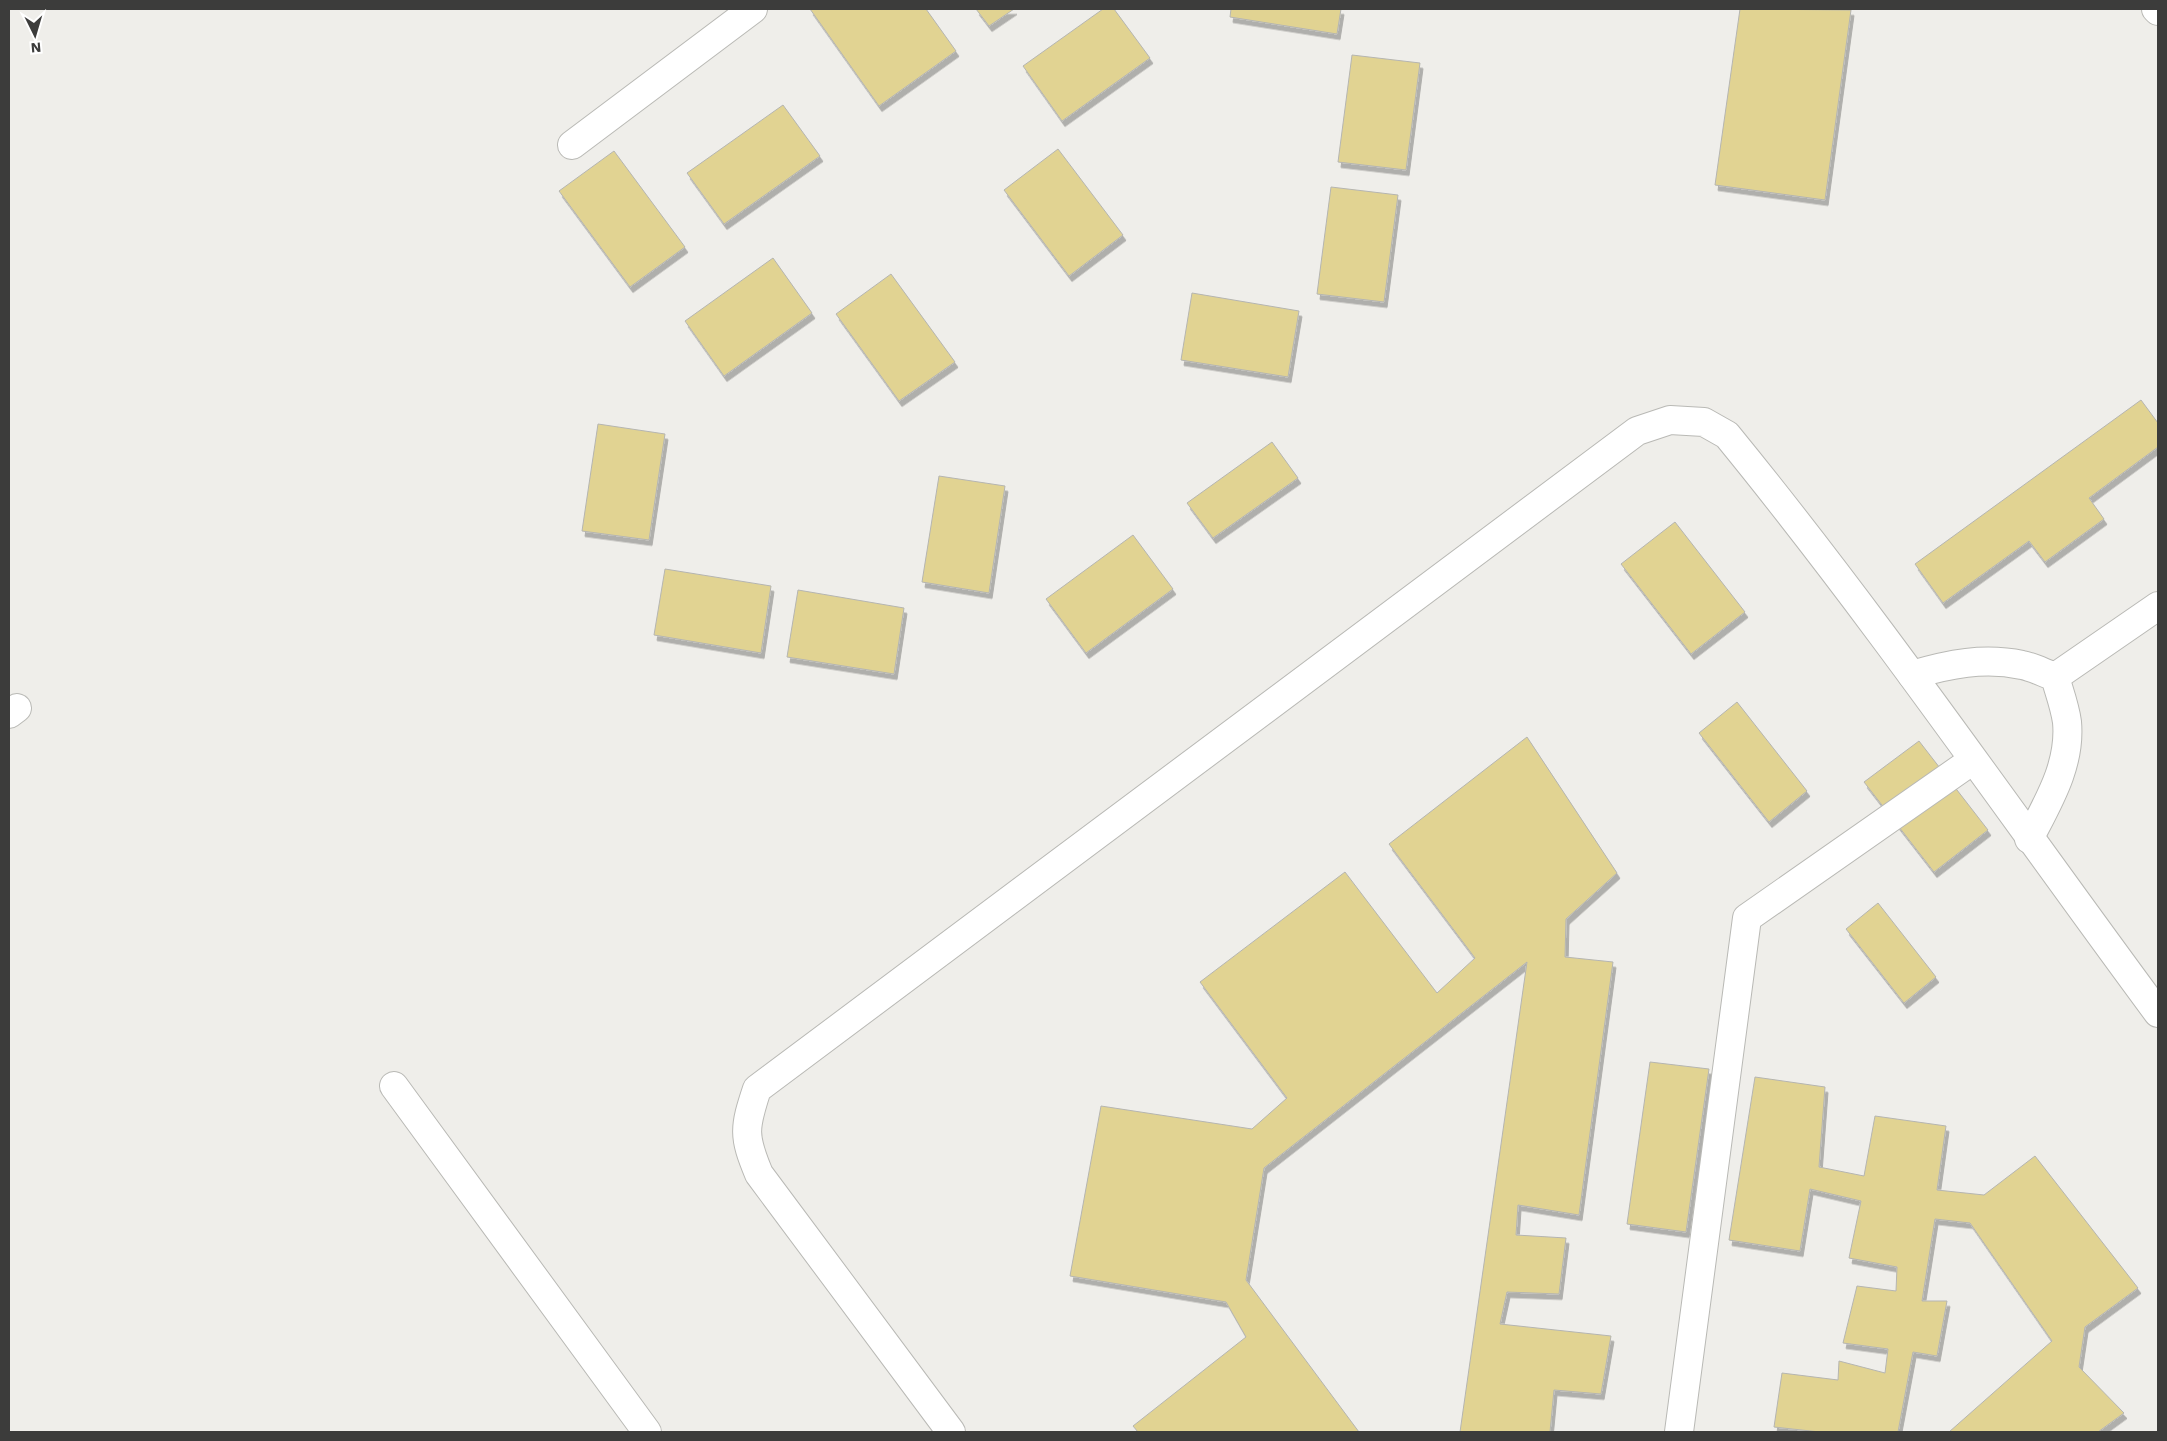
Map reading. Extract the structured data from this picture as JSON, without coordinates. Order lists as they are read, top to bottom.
{
  "north": "bottom"
}
